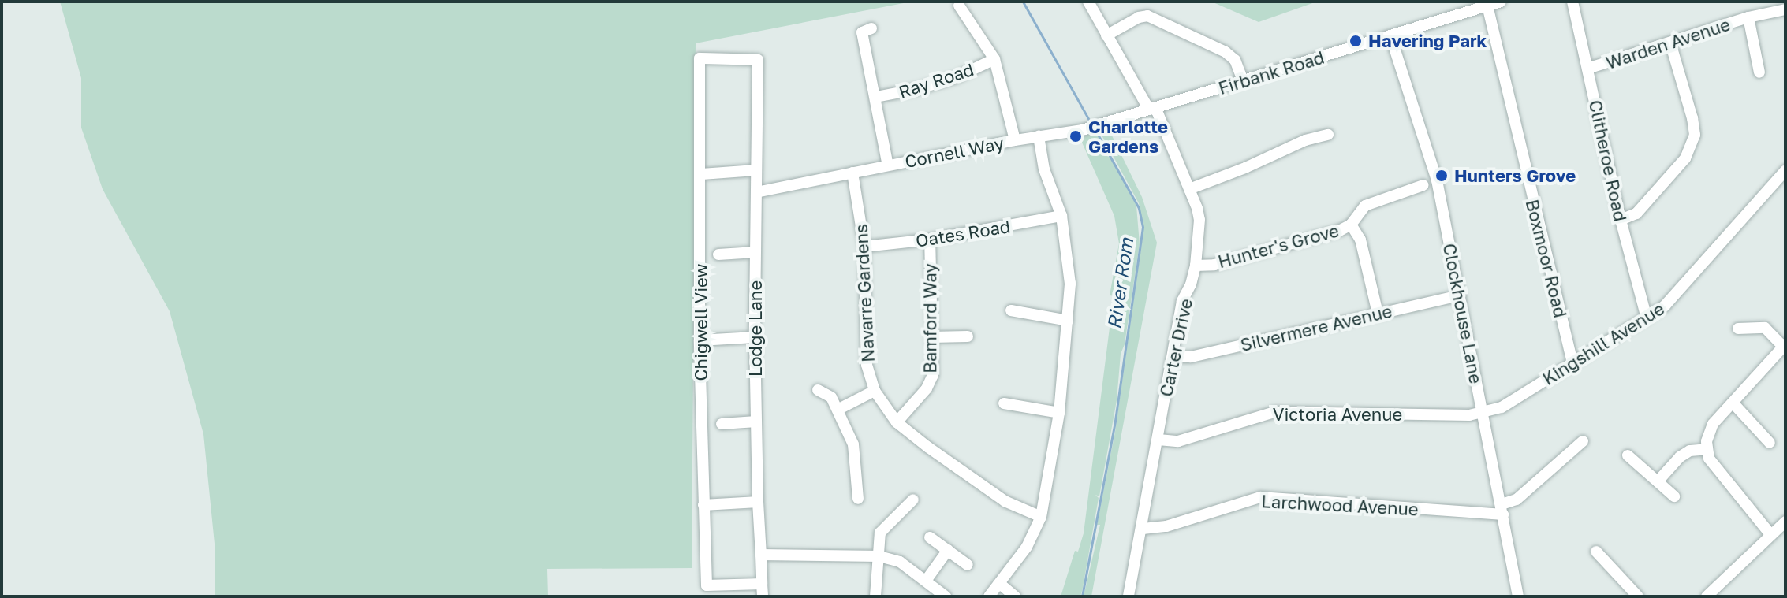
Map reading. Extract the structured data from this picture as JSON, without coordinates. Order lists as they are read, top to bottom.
{
  "streets": {
    "street": [
      "Warden Avenue",
      "Firbank Road",
      "Ray Road",
      "Cornell Way",
      "Clitheroe Road",
      "Oates Road",
      "Hunter's Grove",
      "Boxmoor Road",
      "Navarre Gardens",
      "Clockhouse Lane",
      "Bamford Way",
      "Chigwell View",
      "Silvermere Avenue",
      "Lodge Lane",
      "Kingshill Avenue",
      "Carter Drive",
      "Victoria Avenue",
      "Larchwood Avenue"
    ]
  },
  "crossings": [
    ["Warden Avenue", "Clitheroe Road"],
    ["Firbank Road", "Cornell Way"],
    ["Firbank Road", "Boxmoor Road"],
    ["Firbank Road", "Clockhouse Lane"],
    ["Firbank Road", "Carter Drive"],
    ["Cornell Way", "Navarre Gardens"],
    ["Cornell Way", "Lodge Lane"],
    ["Cornell Way", "Carter Drive"],
    ["Clitheroe Road", "Kingshill Avenue"],
    ["Oates Road", "Navarre Gardens"],
    ["Oates Road", "Bamford Way"],
    ["Hunter's Grove", "Carter Drive"],
    ["Boxmoor Road", "Kingshill Avenue"],
    ["Navarre Gardens", "Bamford Way"],
    ["Clockhouse Lane", "Silvermere Avenue"],
    ["Clockhouse Lane", "Kingshill Avenue"],
    ["Clockhouse Lane", "Victoria Avenue"],
    ["Clockhouse Lane", "Larchwood Avenue"],
    ["Chigwell View", "Lodge Lane"],
    ["Silvermere Avenue", "Carter Drive"],
    ["Kingshill Avenue", "Victoria Avenue"],
    ["Carter Drive", "Victoria Avenue"],
    ["Carter Drive", "Larchwood Avenue"]
  ],
  "water": ["River Rom"],
  "places": ["Havering Park", "Charlotte Gardens", "Hunters Grove"]
}
